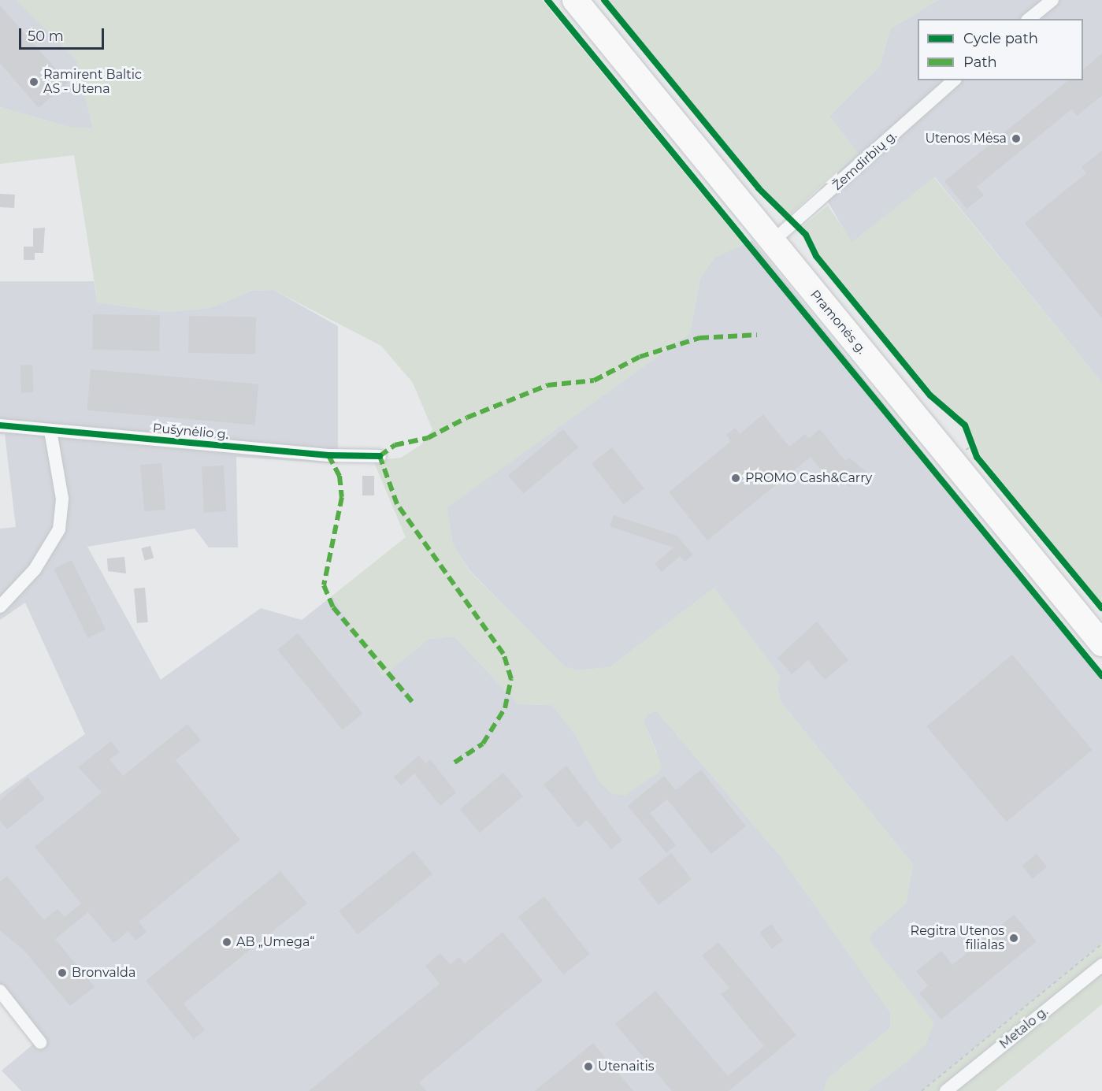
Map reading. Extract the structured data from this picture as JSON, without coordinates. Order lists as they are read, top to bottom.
{
  "streets": {
    "highway": ["Pramonės g."],
    "street": ["Žemdirbių g.", "Pušynėlio g.", "Metalo g."]
  },
  "crossings": [
    ["Žemdirbių g.", "Pramonės g."]
  ],
  "places": [
    "Ramirent Baltic AS - Utena",
    "Utenos Mėsa",
    "PROMO Cash&Carry",
    "Regitra Utenos filialas",
    "AB „Umega“",
    "Bronvalda",
    "Utenaitis"
  ],
  "legend": ["Cycle path", "Path"],
  "scale_bar": "50 m"
}
